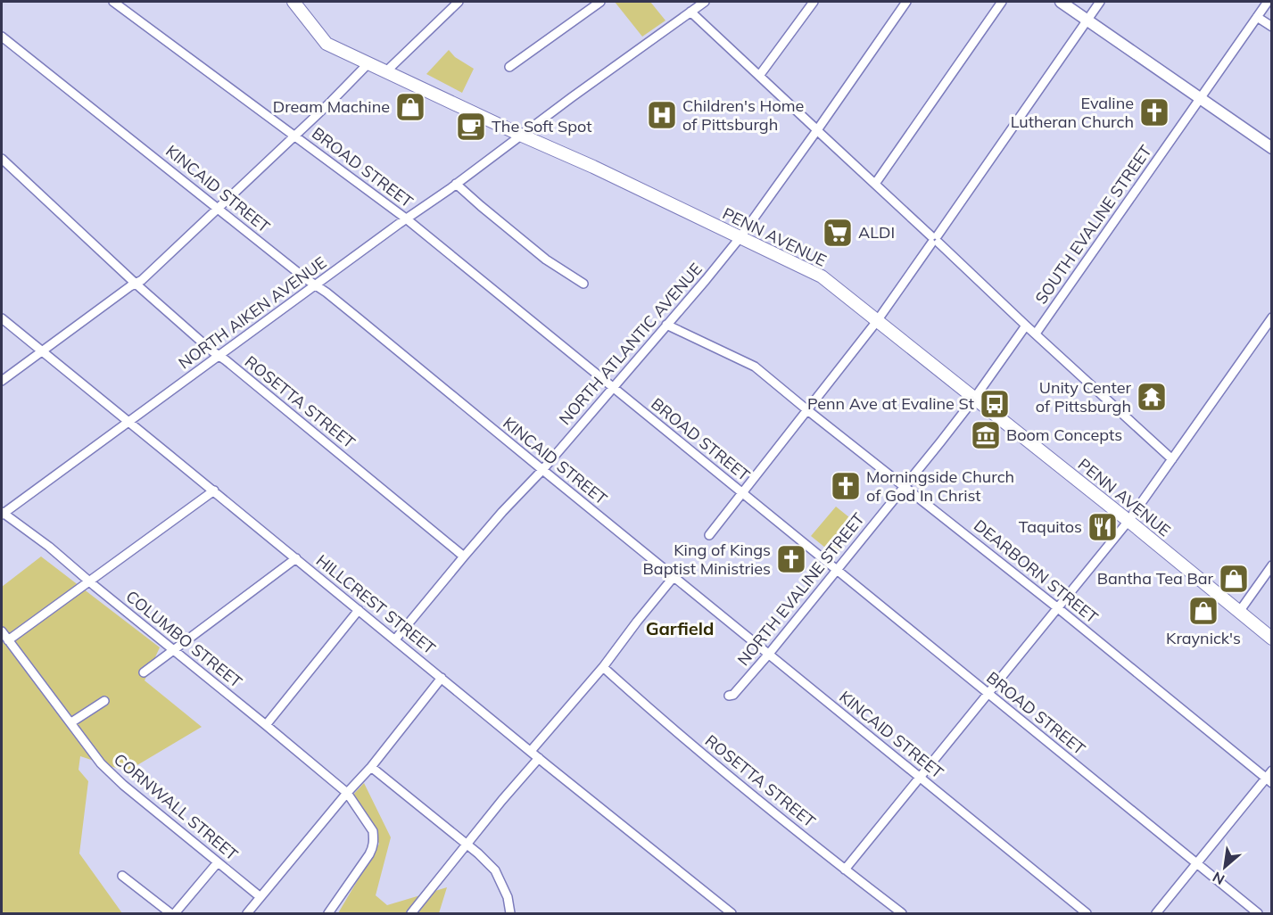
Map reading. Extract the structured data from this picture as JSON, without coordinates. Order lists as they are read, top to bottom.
{
  "streets": {
    "main road": ["PENN AVENUE"],
    "street": [
      "BROAD STREET",
      "KINCAID STREET",
      "SOUTH EVALINE STREET",
      "NORTH AIKEN AVENUE",
      "NORTH ATLANTIC AVENUE",
      "ROSETTA STREET",
      "DEARBORN STREET",
      "NORTH EVALINE STREET",
      "HILLCREST STREET",
      "COLUMBO STREET",
      "CORNWALL STREET"
    ]
  },
  "crossings": [
    ["BROAD STREET", "NORTH AIKEN AVENUE"],
    ["BROAD STREET", "NORTH ATLANTIC AVENUE"],
    ["BROAD STREET", "NORTH EVALINE STREET"],
    ["KINCAID STREET", "NORTH AIKEN AVENUE"],
    ["KINCAID STREET", "NORTH ATLANTIC AVENUE"],
    ["KINCAID STREET", "NORTH EVALINE STREET"],
    ["PENN AVENUE", "NORTH AIKEN AVENUE"],
    ["PENN AVENUE", "NORTH ATLANTIC AVENUE"],
    ["PENN AVENUE", "NORTH EVALINE STREET"],
    ["NORTH AIKEN AVENUE", "ROSETTA STREET"],
    ["NORTH AIKEN AVENUE", "HILLCREST STREET"],
    ["NORTH AIKEN AVENUE", "COLUMBO STREET"],
    ["NORTH ATLANTIC AVENUE", "ROSETTA STREET"],
    ["NORTH ATLANTIC AVENUE", "DEARBORN STREET"],
    ["NORTH ATLANTIC AVENUE", "HILLCREST STREET"],
    ["DEARBORN STREET", "NORTH EVALINE STREET"]
  ],
  "districts": ["Garfield"],
  "places": {
    "shop": ["Dream Machine", "Bantha Tea Bar", "Kraynick's"],
    "church": ["Evaline Lutheran Church", "Morningside Church of God In Christ", "King of Kings Baptist Ministries"],
    "hospital": ["Children's Home of Pittsburgh"],
    "cafe": ["The Soft Spot"],
    "supermarket": ["ALDI"],
    "temple": ["Unity Center of Pittsburgh"],
    "bus stop": ["Penn Ave at Evaline St"],
    "museum": ["Boom Concepts"],
    "restaurant": ["Taquitos"]
  },
  "north": "bottom left"
}
